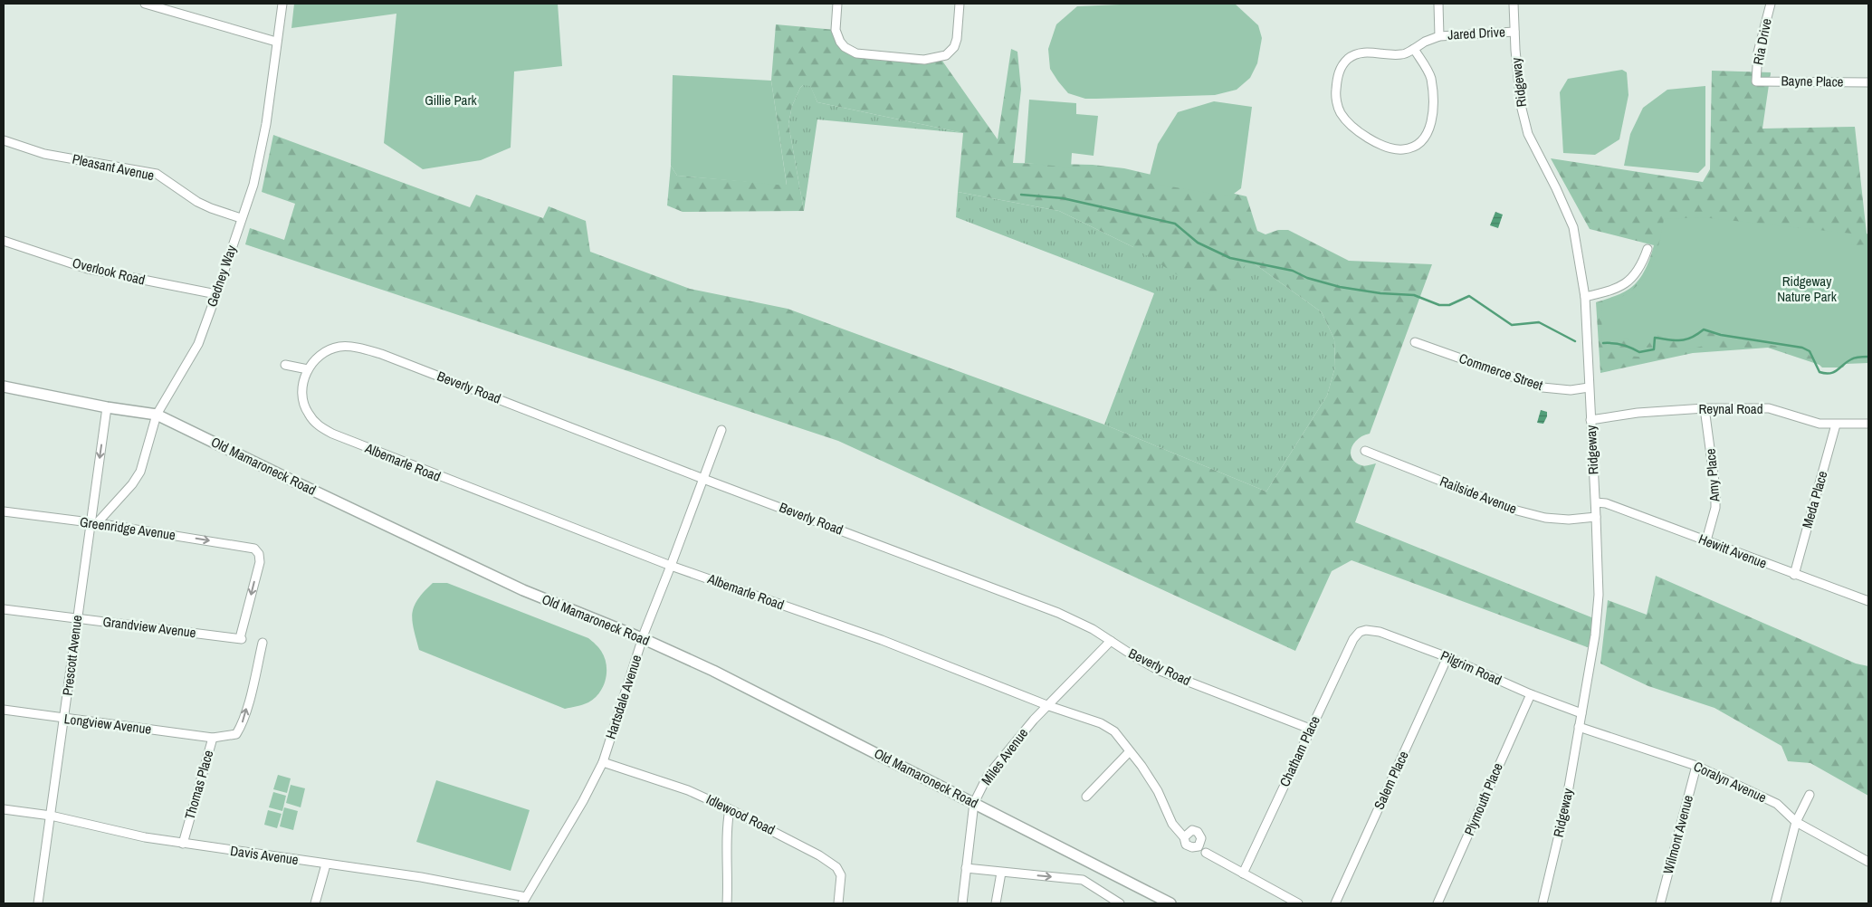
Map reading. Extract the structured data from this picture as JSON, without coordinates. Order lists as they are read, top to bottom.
{
  "streets": {
    "main road": ["Old Mamaroneck Road"],
    "street": [
      "Jared Drive",
      "Ria Drive",
      "Bayne Place",
      "Ridgeway",
      "Pleasant Avenue",
      "Overlook Road",
      "Gedney Way",
      "Commerce Street",
      "Beverly Road",
      "Reynal Road",
      "Albemarle Road",
      "Amy Place",
      "Railside Avenue",
      "Meda Place",
      "Greenridge Avenue",
      "Hewitt Avenue",
      "Grandview Avenue",
      "Prescott Avenue",
      "Pilgrim Road",
      "Hartsdale Avenue",
      "Longview Avenue",
      "Chatham Place",
      "Miles Avenue",
      "Salem Place",
      "Coralyn Avenue",
      "Thomas Place",
      "Plymouth Place",
      "Idlewood Road",
      "Wilmont Avenue",
      "Davis Avenue"
    ]
  },
  "crossings": [
    ["Jared Drive", "Ridgeway"],
    ["Ria Drive", "Bayne Place"],
    ["Ridgeway", "Commerce Street"],
    ["Ridgeway", "Reynal Road"],
    ["Ridgeway", "Railside Avenue"],
    ["Ridgeway", "Hewitt Avenue"],
    ["Ridgeway", "Pilgrim Road"],
    ["Ridgeway", "Coralyn Avenue"],
    ["Pleasant Avenue", "Gedney Way"],
    ["Overlook Road", "Gedney Way"],
    ["Gedney Way", "Old Mamaroneck Road"],
    ["Gedney Way", "Greenridge Avenue"],
    ["Gedney Way", "Prescott Avenue"],
    ["Beverly Road", "Albemarle Road"],
    ["Beverly Road", "Hartsdale Avenue"],
    ["Beverly Road", "Chatham Place"],
    ["Beverly Road", "Miles Avenue"],
    ["Reynal Road", "Amy Place"],
    ["Reynal Road", "Meda Place"],
    ["Albemarle Road", "Hartsdale Avenue"],
    ["Albemarle Road", "Miles Avenue"],
    ["Old Mamaroneck Road", "Prescott Avenue"],
    ["Old Mamaroneck Road", "Hartsdale Avenue"],
    ["Old Mamaroneck Road", "Miles Avenue"],
    ["Amy Place", "Hewitt Avenue"],
    ["Meda Place", "Hewitt Avenue"],
    ["Greenridge Avenue", "Grandview Avenue"],
    ["Greenridge Avenue", "Prescott Avenue"],
    ["Grandview Avenue", "Prescott Avenue"],
    ["Prescott Avenue", "Longview Avenue"],
    ["Prescott Avenue", "Davis Avenue"],
    ["Pilgrim Road", "Chatham Place"],
    ["Pilgrim Road", "Salem Place"],
    ["Pilgrim Road", "Plymouth Place"],
    ["Hartsdale Avenue", "Idlewood Road"],
    ["Hartsdale Avenue", "Davis Avenue"],
    ["Longview Avenue", "Thomas Place"],
    ["Coralyn Avenue", "Wilmont Avenue"],
    ["Thomas Place", "Davis Avenue"]
  ],
  "one_way": ["Thomas Place"],
  "parks": ["Gillie Park", "Ridgeway Nature Park"]
}
